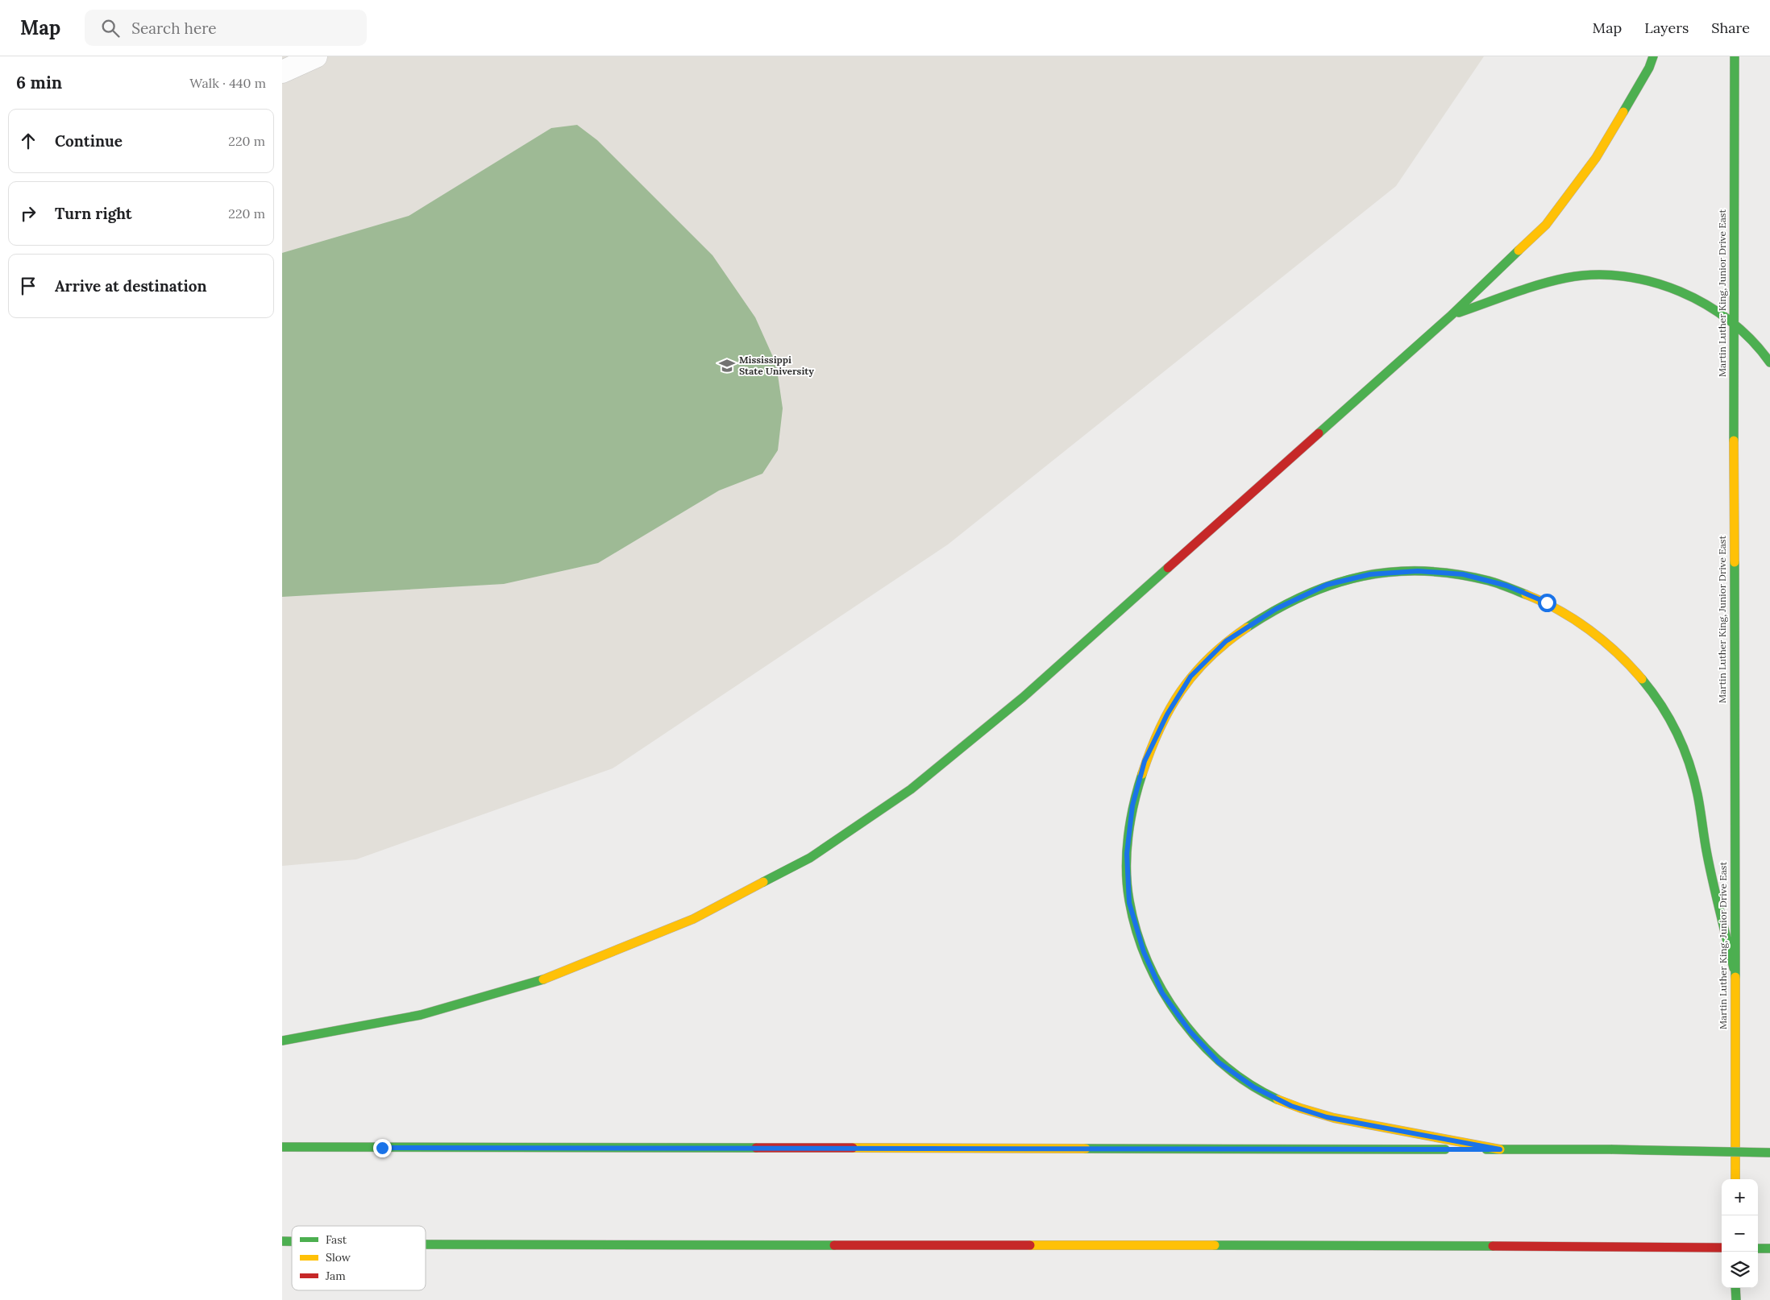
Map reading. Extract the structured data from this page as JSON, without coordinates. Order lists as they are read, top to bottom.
{
  "streets": {
    "main road": ["Martin Luther King, Junior Drive East"]
  },
  "places": {
    "school or university": ["Mississippi State University"]
  },
  "legend": ["Fast", "Slow", "Jam"],
  "page": {
    "header": "Map",
    "search": "Search here",
    "nav": ["Map", "Layers", "Share"],
    "heading": ["6 min", "Walk · 440 m"],
    "list": [
      ["Continue", "220 m"],
      ["Turn right", "220 m"],
      "Arrive at destination"
    ],
    "map_buttons": ["+", "−"]
  }
}
